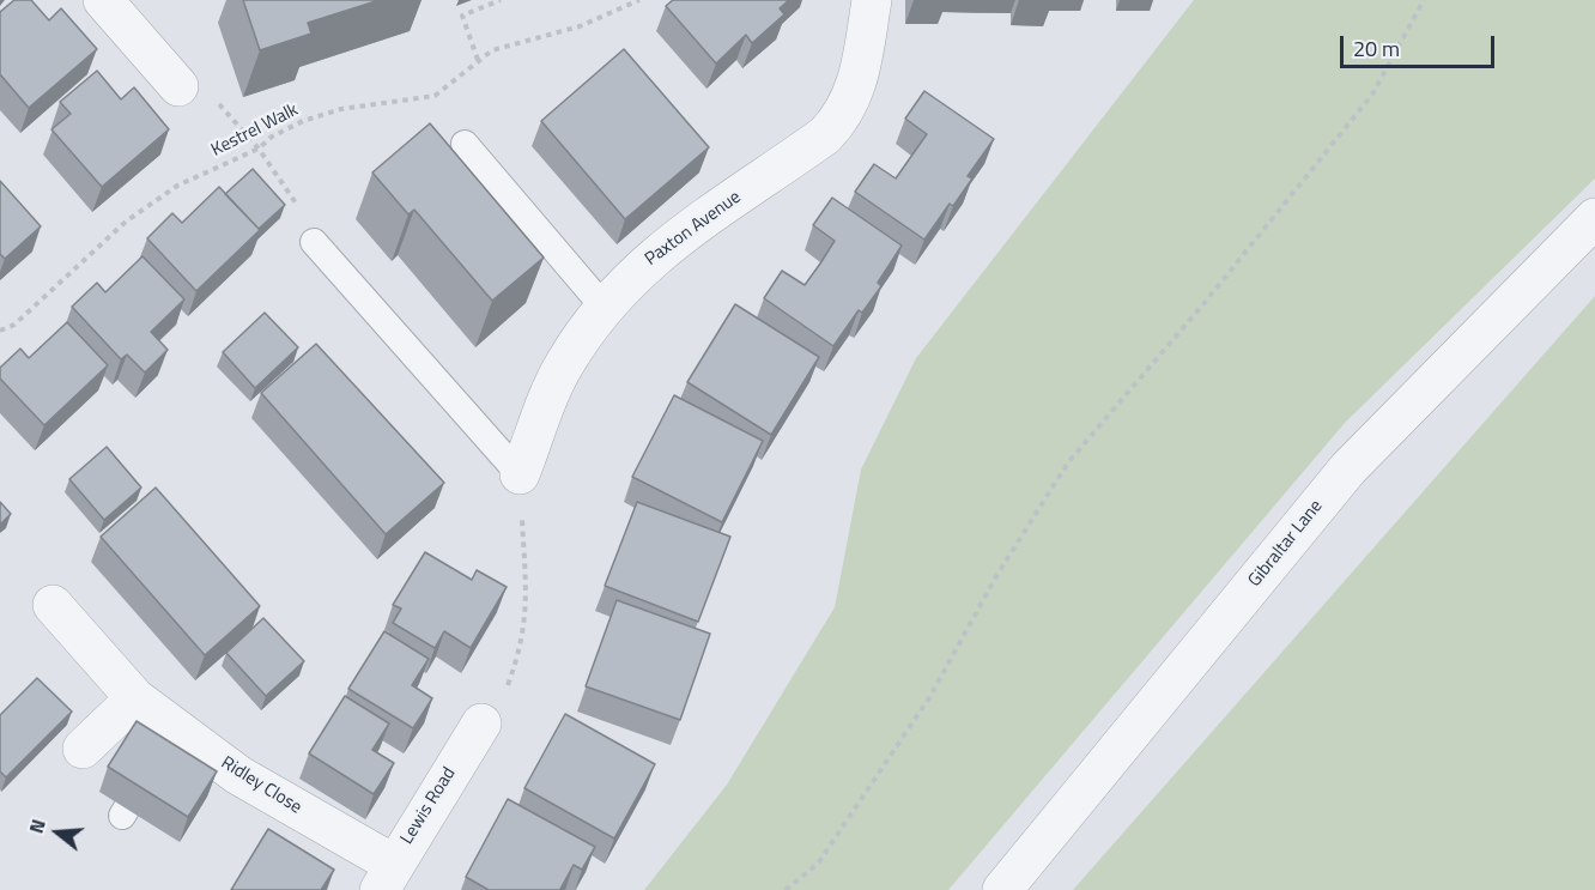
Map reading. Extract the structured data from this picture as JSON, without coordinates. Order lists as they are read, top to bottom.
{
  "streets": {
    "street": [
      "Paxton Avenue",
      "Gibraltar Lane",
      "Ridley Close",
      "Lewis Road"
    ],
    "path": ["Kestrel Walk"]
  },
  "crossings": [
    ["Ridley Close", "Lewis Road"]
  ],
  "scale_bar": "20 m",
  "north": "left"
}
